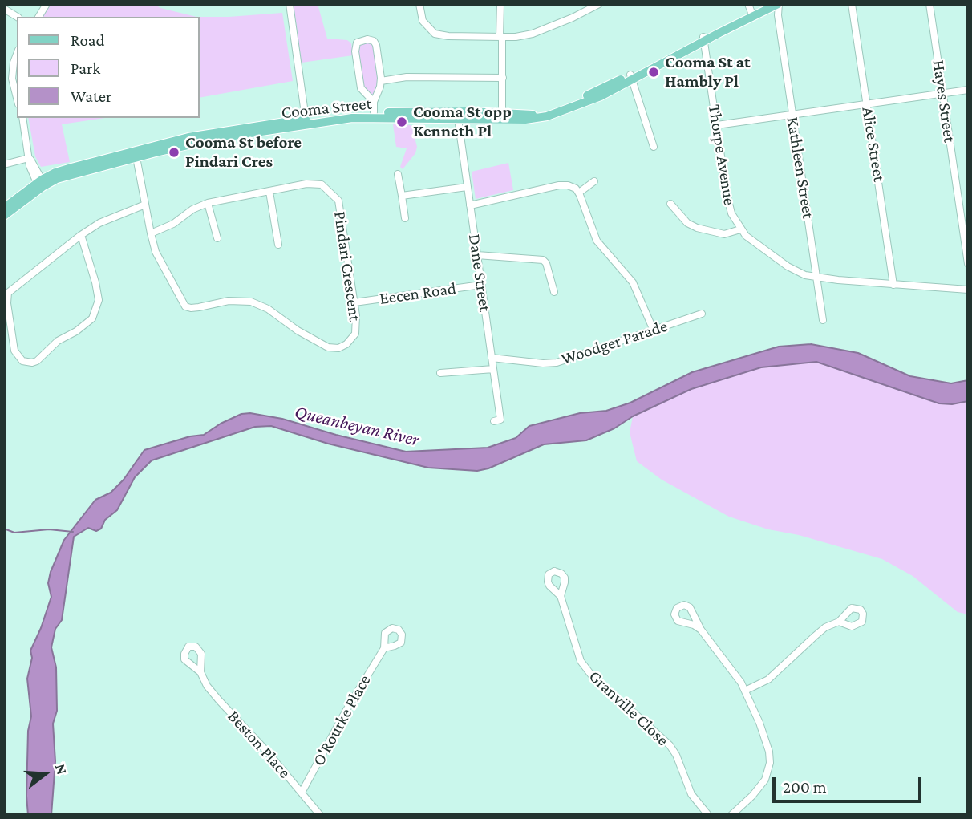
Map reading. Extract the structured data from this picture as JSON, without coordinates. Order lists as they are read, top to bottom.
{
  "streets": {
    "main road": ["Cooma Street"],
    "street": [
      "Hayes Street",
      "Alice Street",
      "Thorpe Avenue",
      "Kathleen Street",
      "Pindari Crescent",
      "Dane Street",
      "Eecen Road",
      "Woodger Parade",
      "Granville Close",
      "O'Rourke Place",
      "Beston Place"
    ]
  },
  "crossings": [
    ["Cooma Street", "Thorpe Avenue"],
    ["Cooma Street", "Kathleen Street"],
    ["Cooma Street", "Pindari Crescent"],
    ["Cooma Street", "Dane Street"],
    ["Alice Street", "Thorpe Avenue"],
    ["Thorpe Avenue", "Kathleen Street"],
    ["Pindari Crescent", "Eecen Road"],
    ["Dane Street", "Eecen Road"],
    ["Dane Street", "Woodger Parade"],
    ["O'Rourke Place", "Beston Place"]
  ],
  "water": ["Queanbeyan River"],
  "places": ["Cooma St at Hambly Pl", "Cooma St opp Kenneth Pl", "Cooma St before Pindari Cres"],
  "legend": ["Road", "Park", "Water"],
  "scale_bar": "200 m",
  "north": "right"
}
